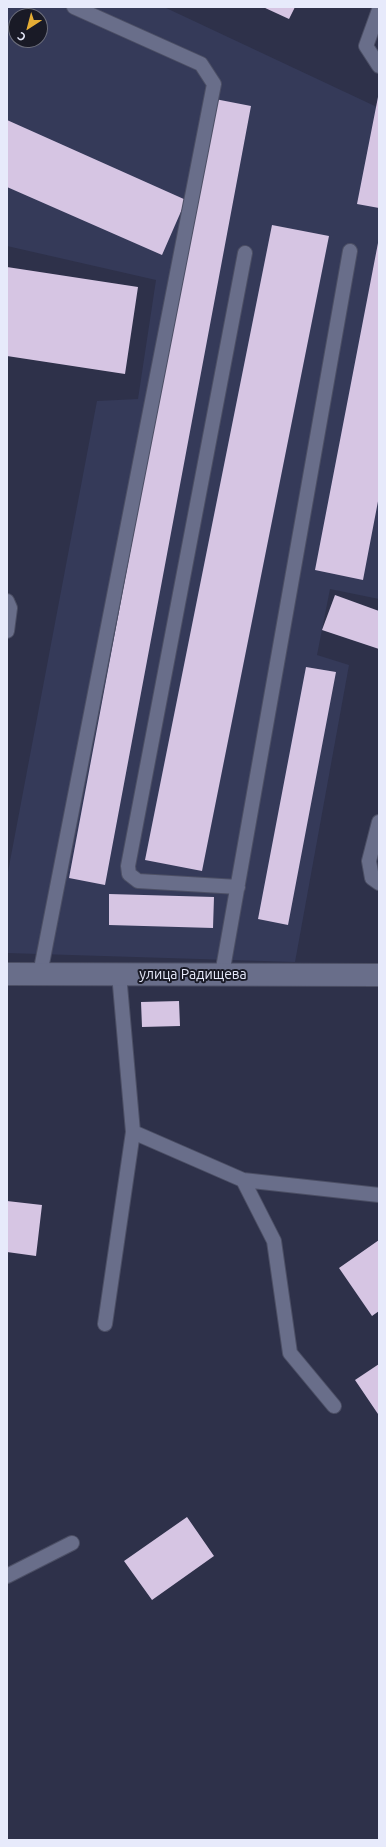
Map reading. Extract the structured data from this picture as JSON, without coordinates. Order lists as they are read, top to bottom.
{
  "streets": {
    "street": ["улица Радищева"]
  },
  "north": "bottom left"
}
